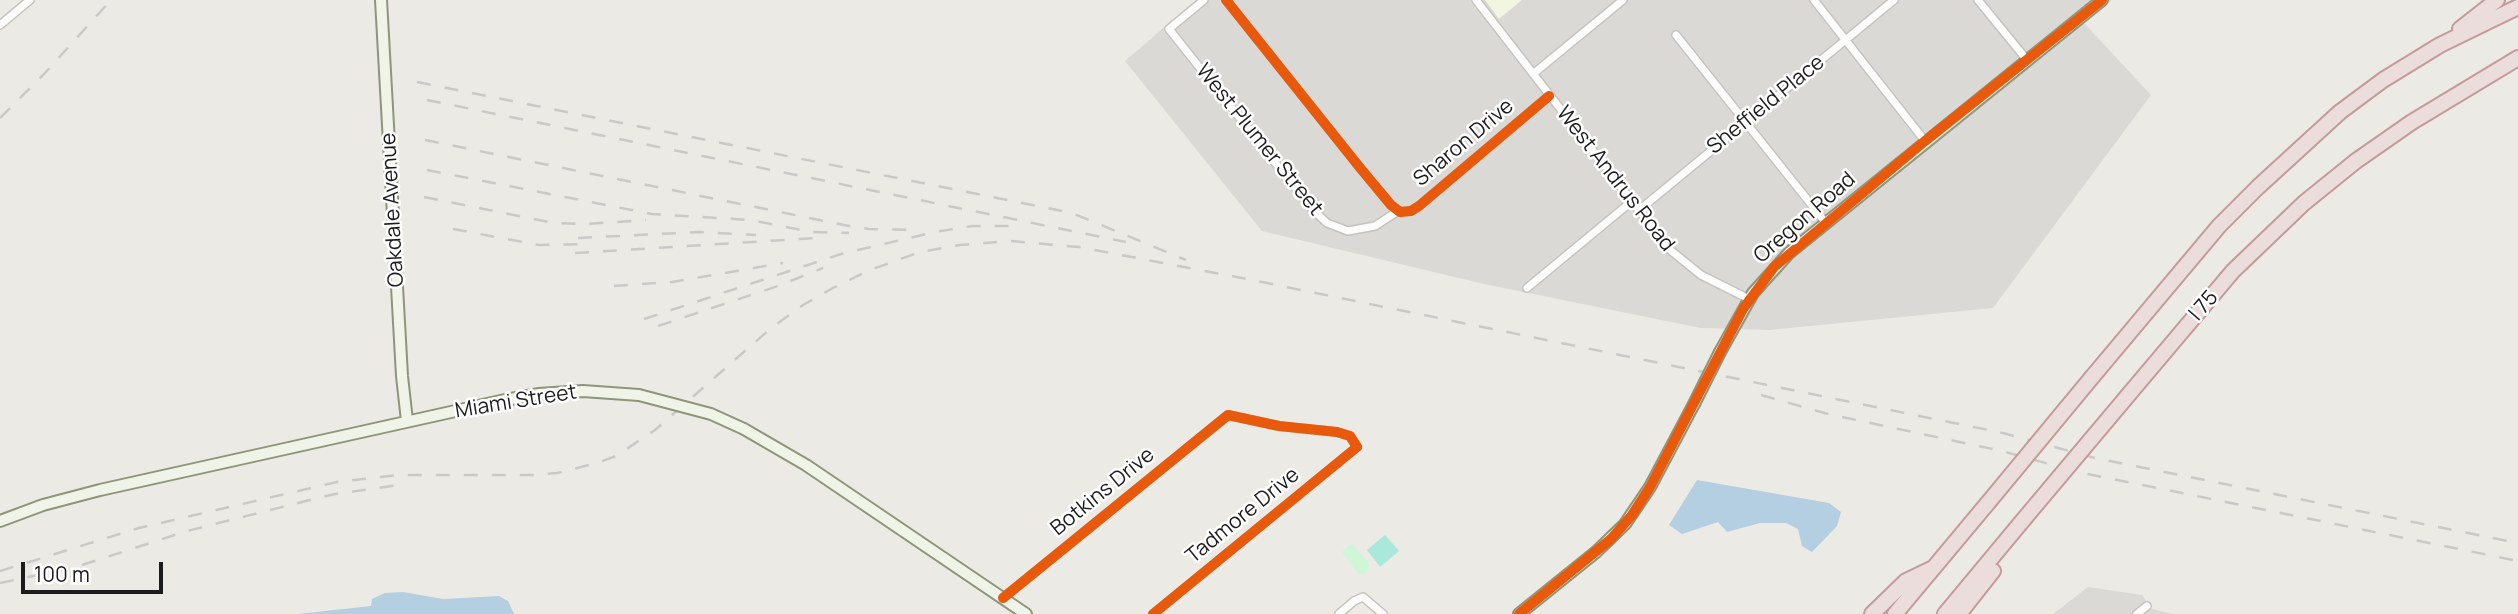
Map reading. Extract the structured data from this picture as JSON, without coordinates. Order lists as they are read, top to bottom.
{
  "streets": {
    "highway": ["I 75"],
    "street": [
      "Sheffield Place",
      "West Plumer Street",
      "Sharon Drive",
      "West Andrus Road",
      "Oakdale Avenue",
      "Oregon Road",
      "Miami Street",
      "Botkins Drive",
      "Tadmore Drive"
    ]
  },
  "crossings": [
    ["Sheffield Place", "West Andrus Road"],
    ["West Plumer Street", "Sharon Drive"],
    ["Sharon Drive", "West Andrus Road"],
    ["West Andrus Road", "Oregon Road"],
    ["Oakdale Avenue", "Miami Street"],
    ["Miami Street", "Botkins Drive"],
    ["Botkins Drive", "Tadmore Drive"]
  ],
  "scale_bar": "100 m"
}
